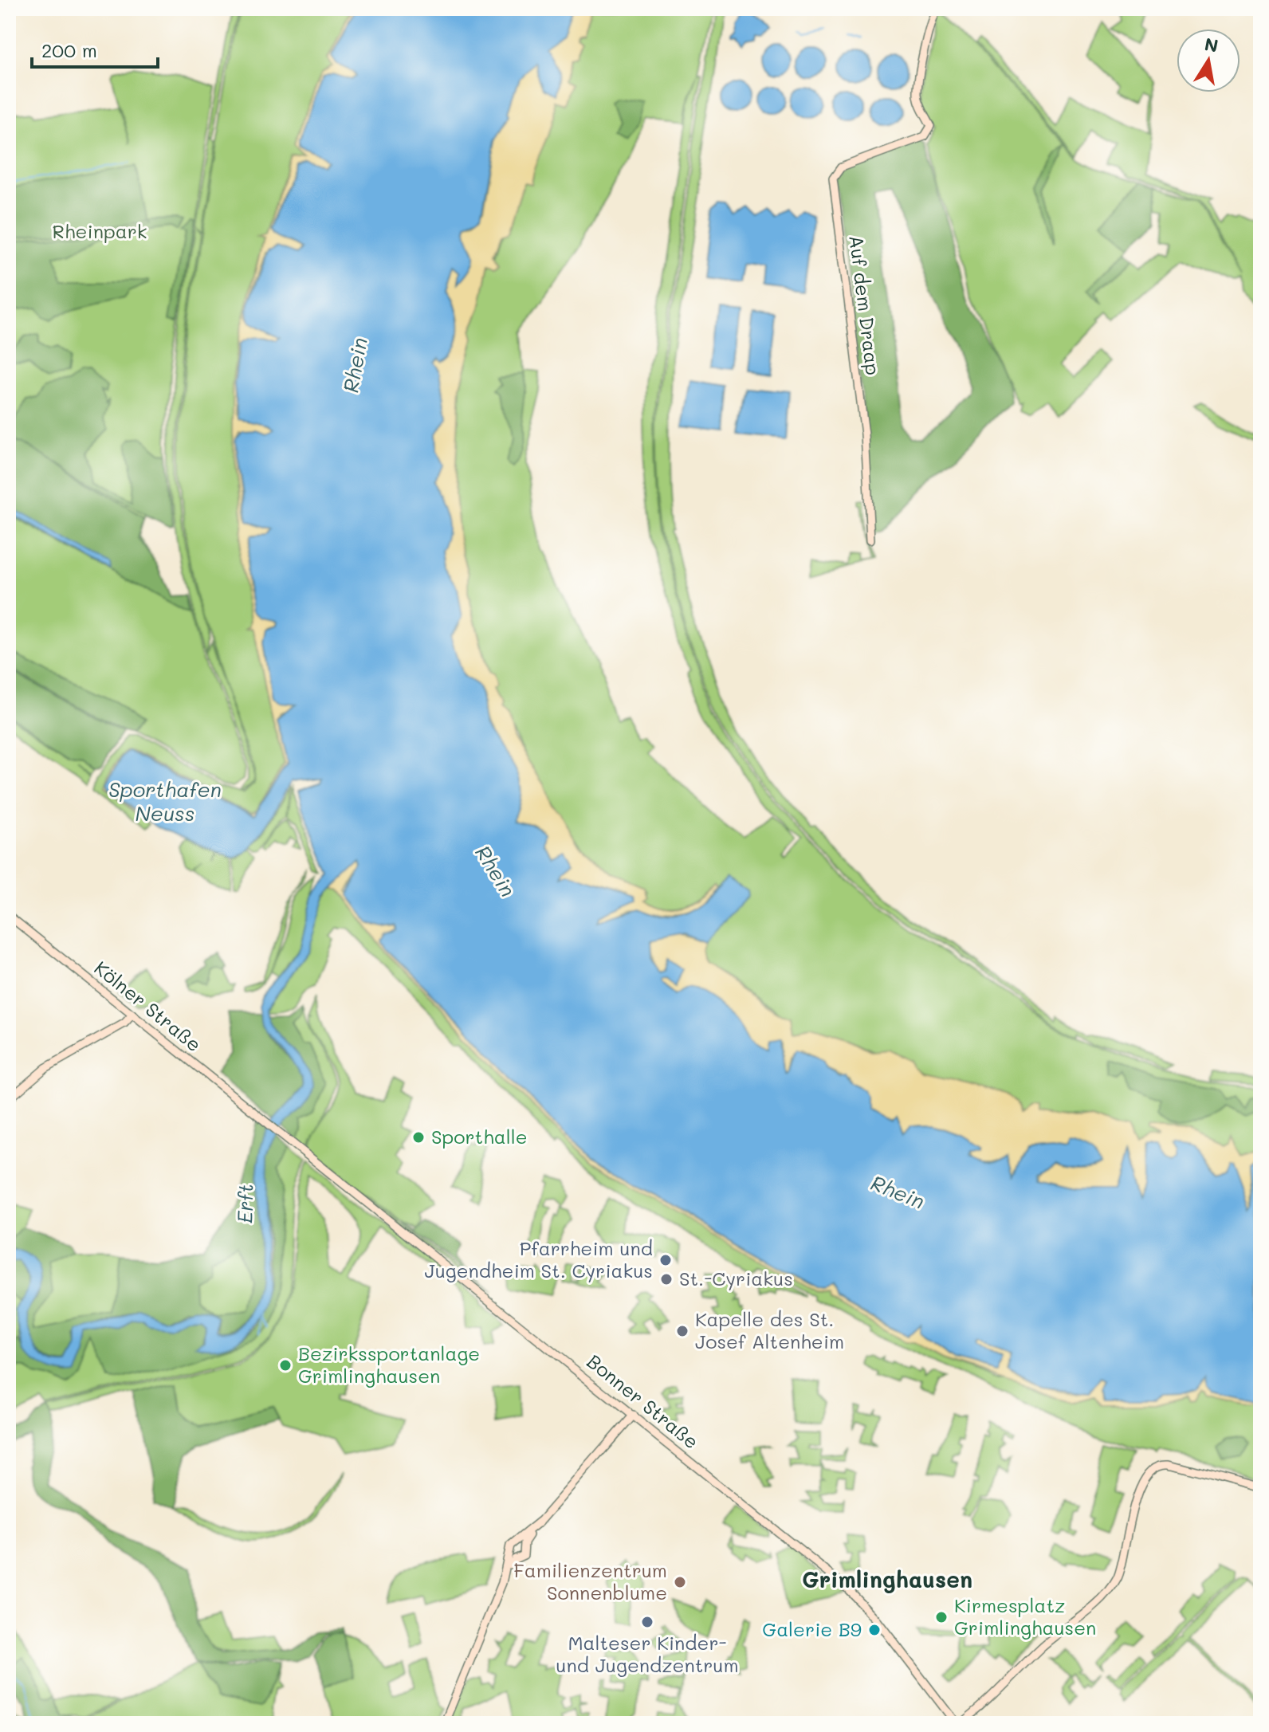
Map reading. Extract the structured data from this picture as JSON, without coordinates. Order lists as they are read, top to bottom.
{
  "streets": {
    "main road": ["Auf dem Draap", "Kölner Straße", "Bonner Straße"]
  },
  "crossings": [
    ["Kölner Straße", "Bonner Straße"]
  ],
  "districts": ["Grimlinghausen"],
  "water": ["Rhein", "Sporthafen Neuss", "Erft"],
  "parks": ["Rheinpark"],
  "places": [
    "Sporthalle",
    "Pfarrheim und Jugendheim St. Cyriakus",
    "St.-Cyriakus",
    "Kapelle des St. Josef Altenheim",
    "Bezirkssportanlage Grimlinghausen",
    "Familienzentrum Sonnenblume",
    "Kirmesplatz Grimlinghausen",
    "Malteser Kinder- und Jugendzentrum",
    "Galerie B9"
  ],
  "scale_bar": "200 m",
  "north": "top"
}
